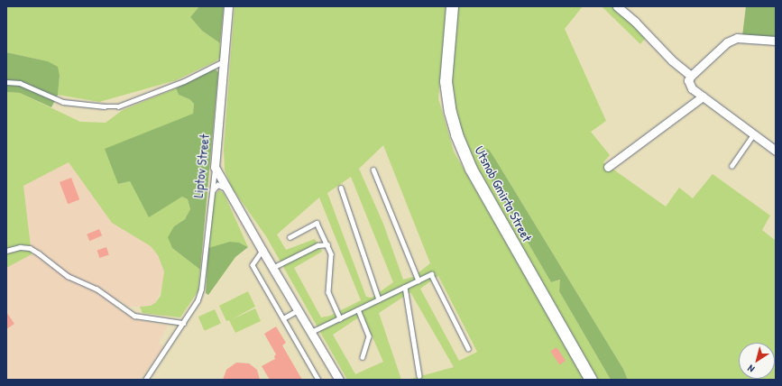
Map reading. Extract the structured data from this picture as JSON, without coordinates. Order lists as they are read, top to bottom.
{
  "streets": {
    "main road": ["Utsnob Gmirta Street"],
    "street": ["Liptov Street"]
  },
  "north": "bottom left"
}
